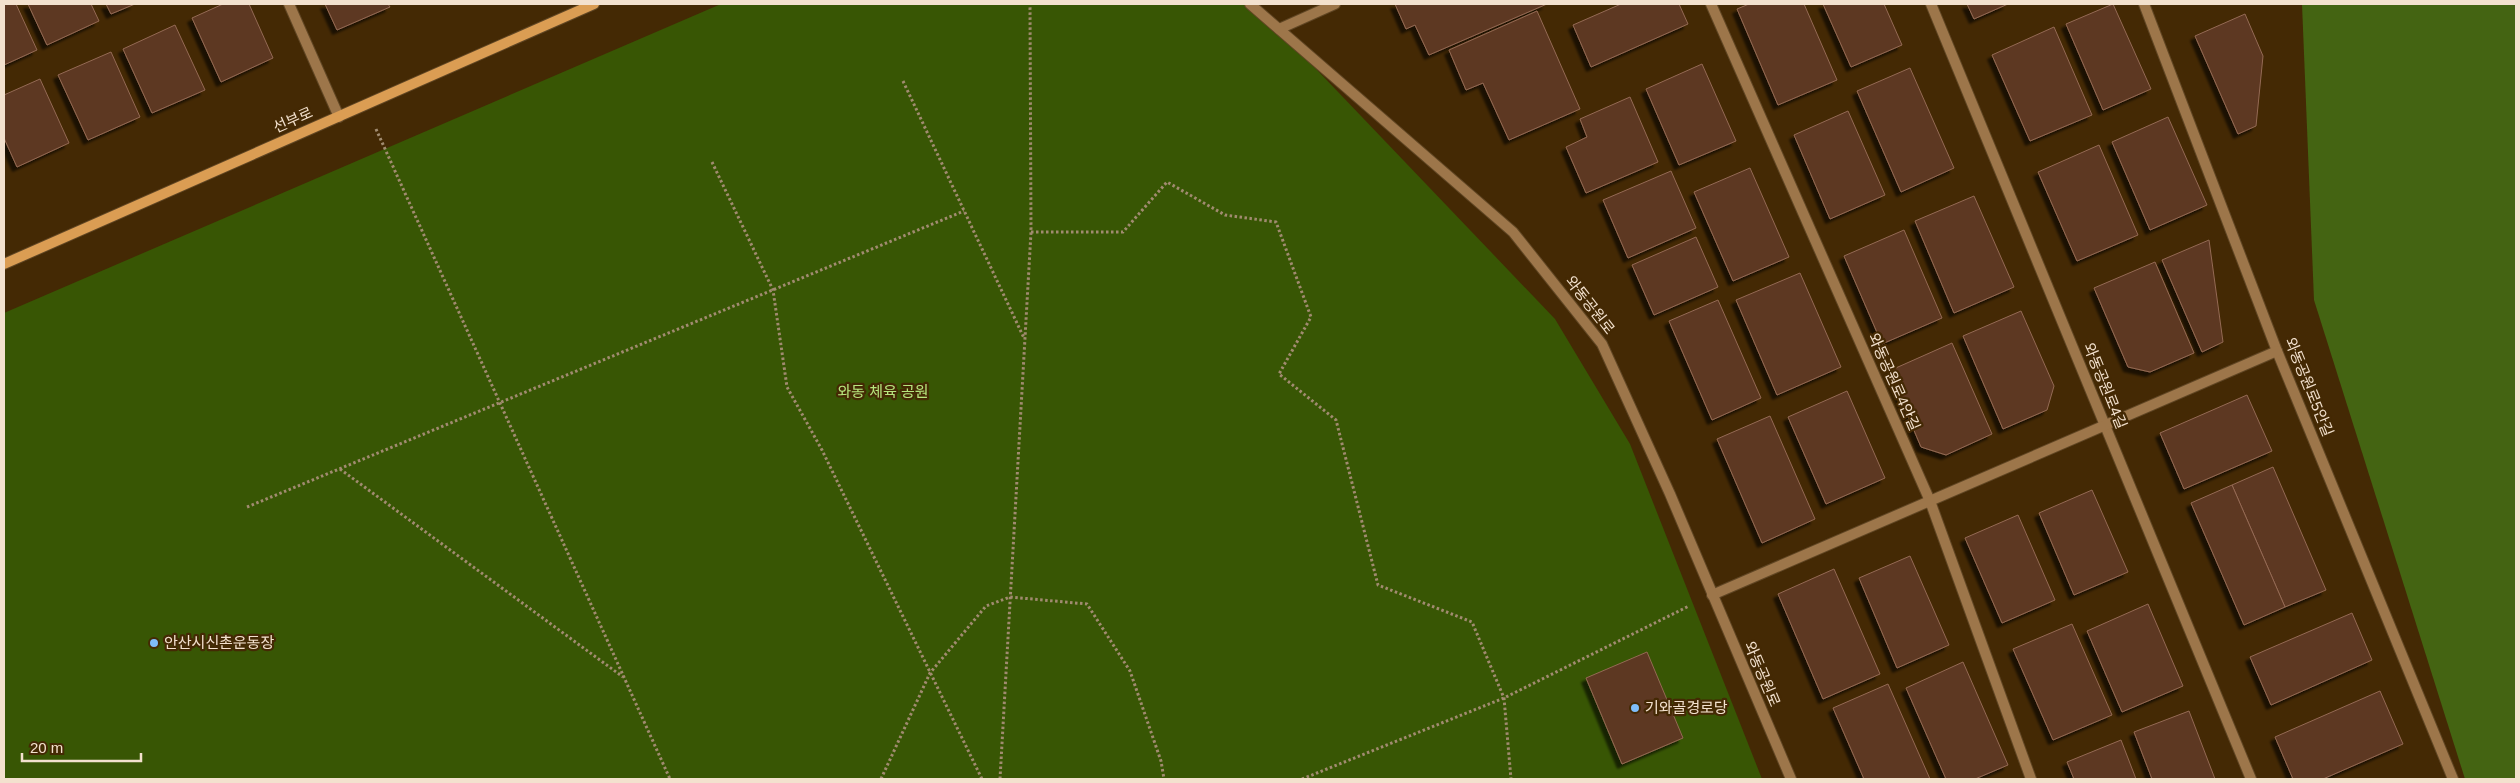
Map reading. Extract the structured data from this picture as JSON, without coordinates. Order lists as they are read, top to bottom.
{
  "streets": {
    "main road": ["선부로"],
    "street": [
      "와동공원로",
      "와동공원로4안길",
      "와동공원로4길",
      "와동공원로5안길"
    ]
  },
  "parks": ["와동 체육 공원"],
  "places": ["안산시신촌운동장", "기와골경로당"],
  "scale_bar": "20 m"
}
